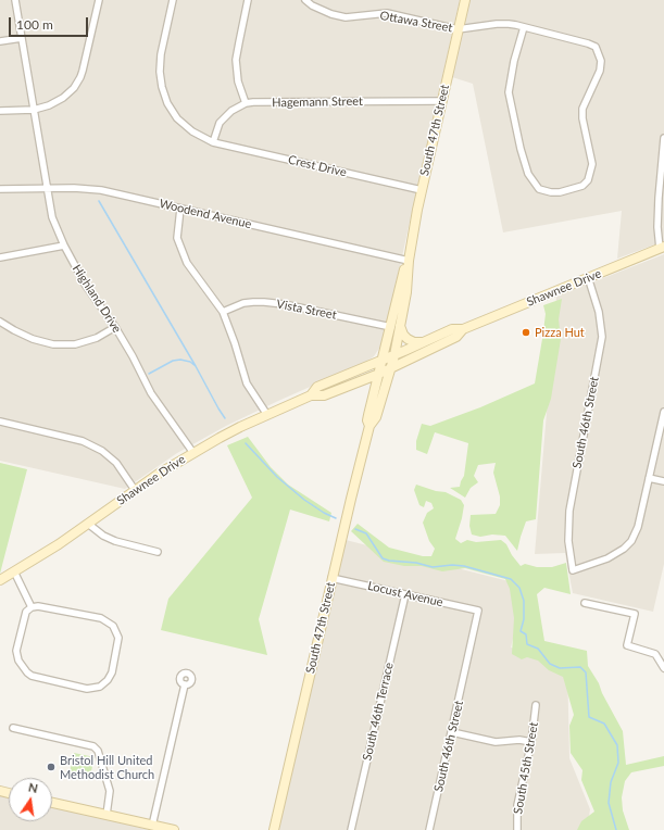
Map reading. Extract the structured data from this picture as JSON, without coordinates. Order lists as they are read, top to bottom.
{
  "streets": {
    "main road": ["South 47th Street", "Shawnee Drive"],
    "street": [
      "Ottawa Street",
      "Hagemann Street",
      "Crest Drive",
      "Woodend Avenue",
      "Highland Drive",
      "Vista Street",
      "South 46th Street",
      "Locust Avenue",
      "South 46th Terrace",
      "South 45th Street"
    ]
  },
  "crossings": [
    ["Ottawa Street", "South 47th Street"],
    ["Hagemann Street", "South 47th Street"],
    ["Hagemann Street", "Crest Drive"],
    ["South 47th Street", "Crest Drive"],
    ["South 47th Street", "Woodend Avenue"],
    ["South 47th Street", "Shawnee Drive"],
    ["South 47th Street", "Vista Street"],
    ["South 47th Street", "Locust Avenue"],
    ["Woodend Avenue", "Highland Drive"],
    ["Shawnee Drive", "Highland Drive"],
    ["Shawnee Drive", "South 46th Street"],
    ["South 46th Street", "Locust Avenue"],
    ["Locust Avenue", "South 46th Terrace"]
  ],
  "places": ["Pizza Hut", "Bristol Hill United Methodist Church"],
  "scale_bar": "100 m",
  "north": "top"
}
